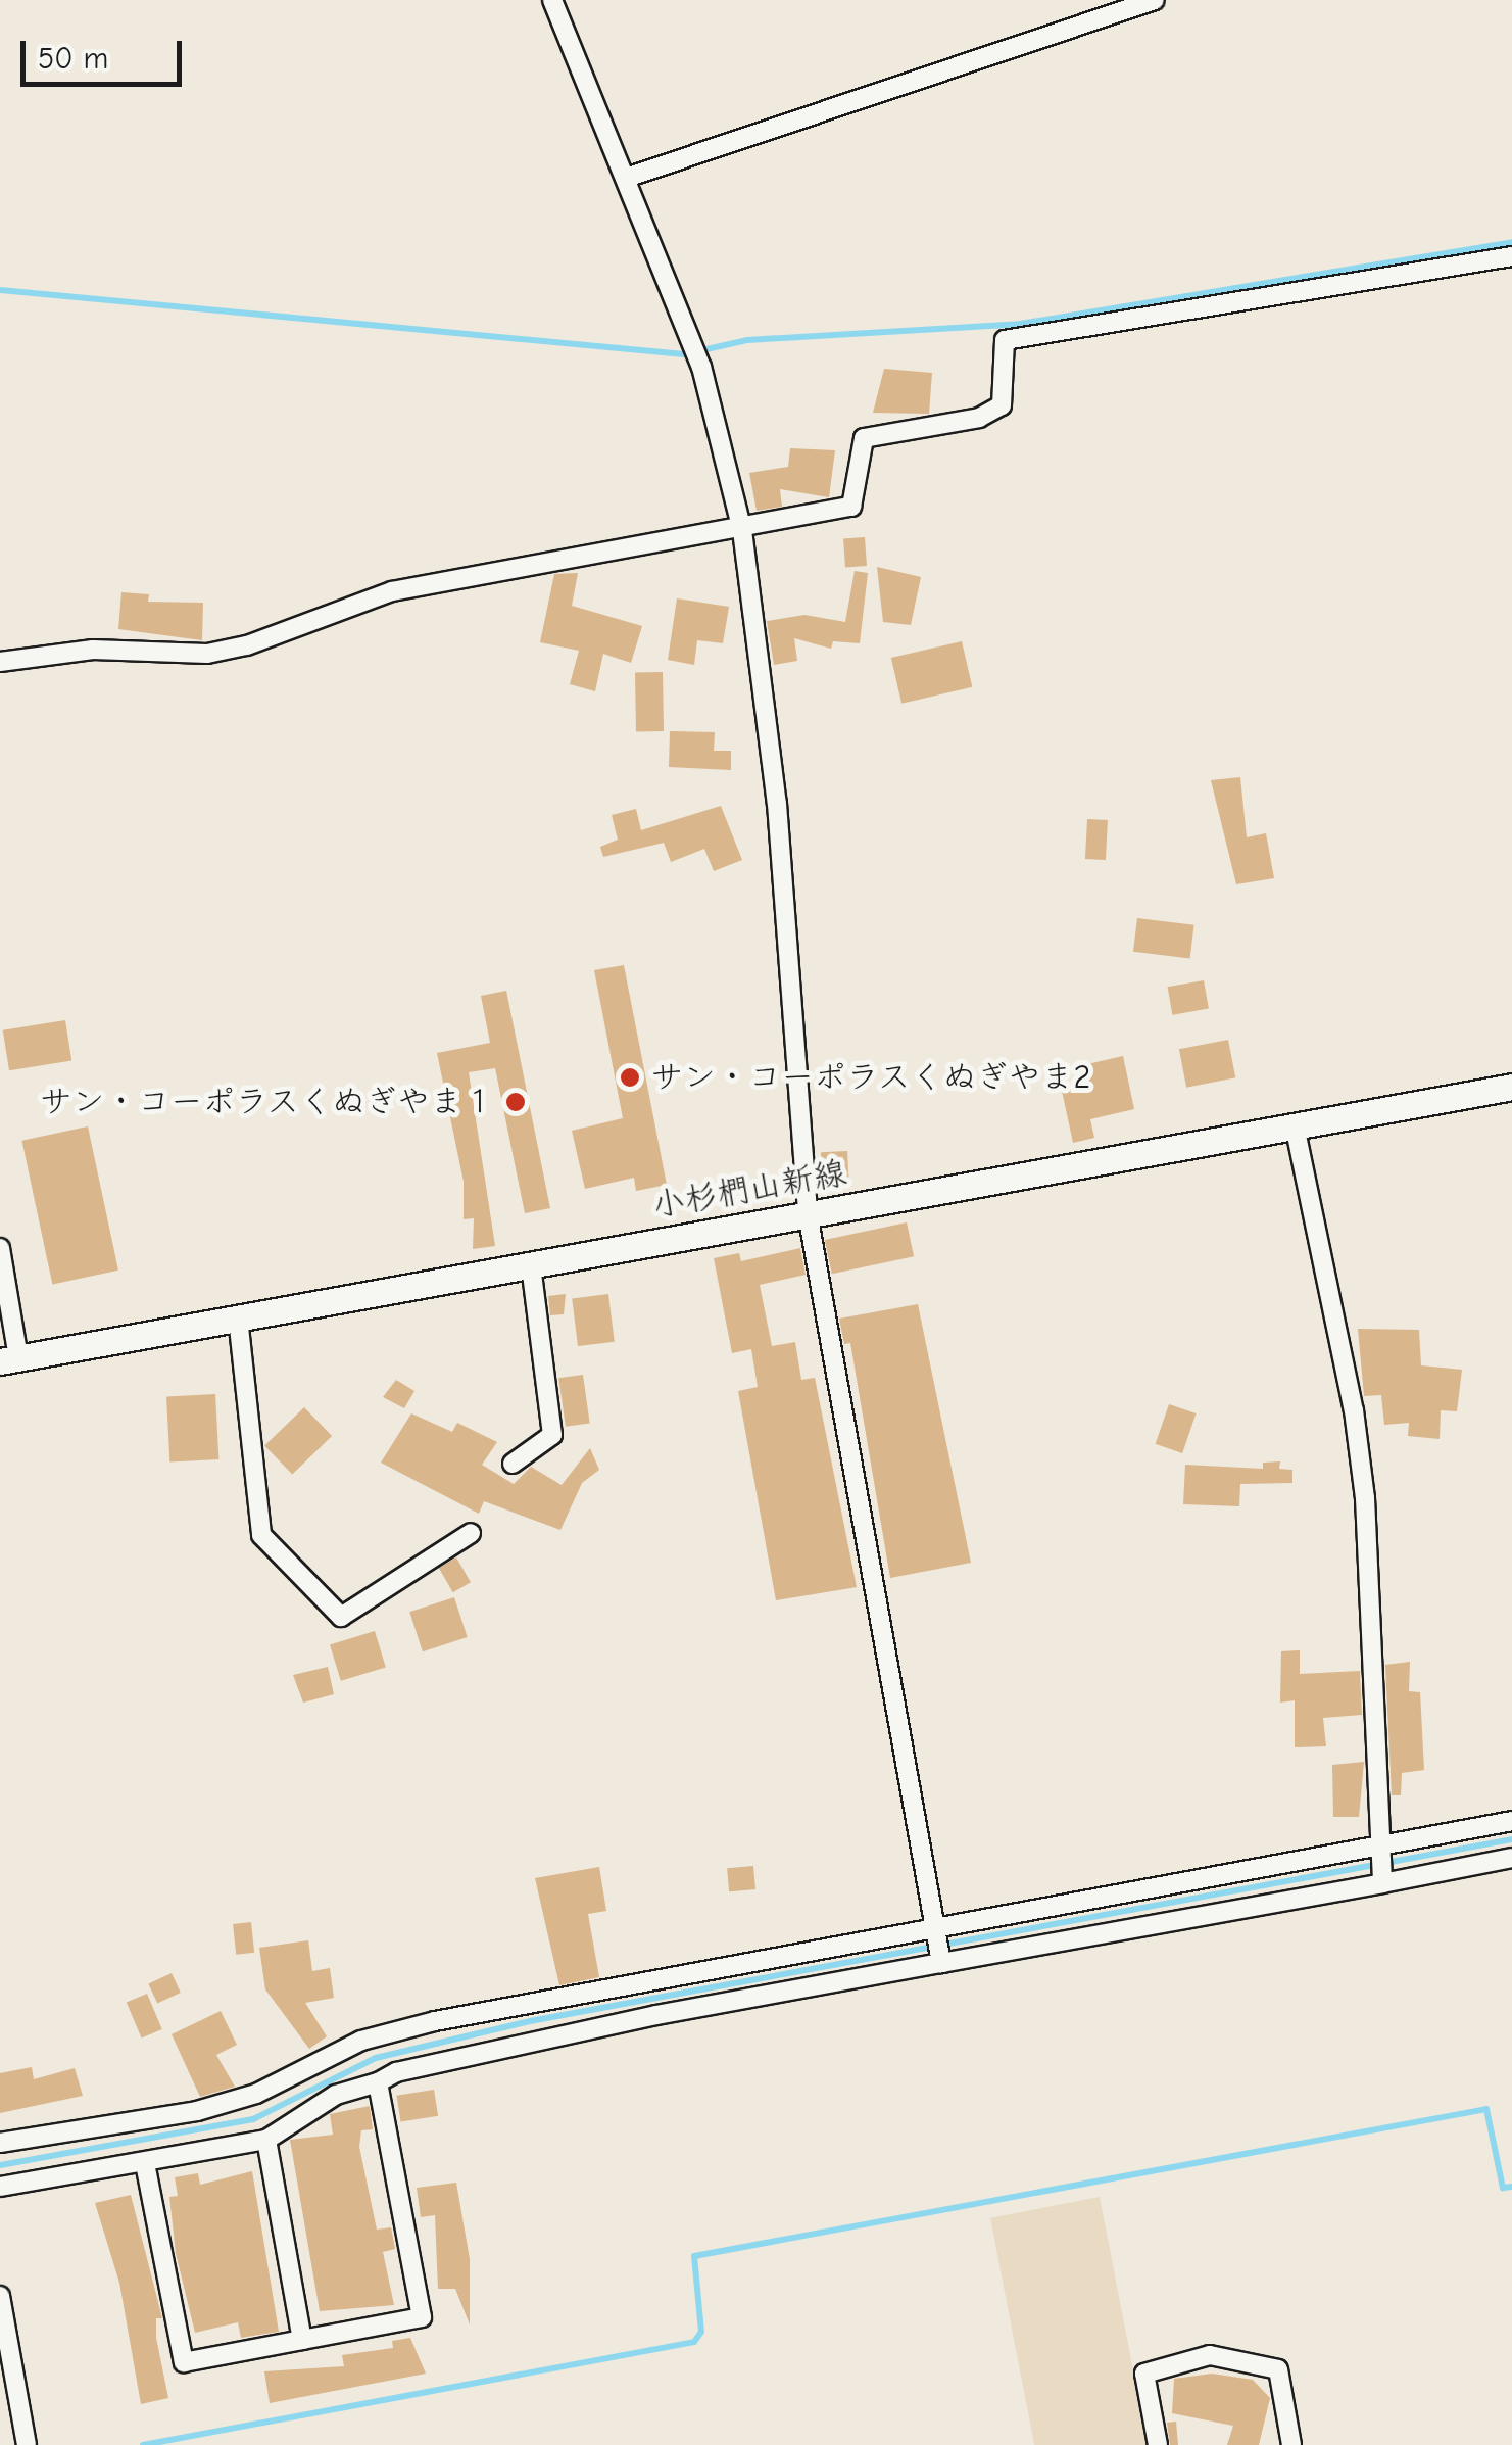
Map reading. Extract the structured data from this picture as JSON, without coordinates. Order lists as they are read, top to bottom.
{
  "streets": {
    "main road": ["小杉椚山新線"]
  },
  "places": ["サン・コーポラスくぬぎやま2", "サン・コーポラスくぬぎやま１"],
  "scale_bar": "50 m"
}
